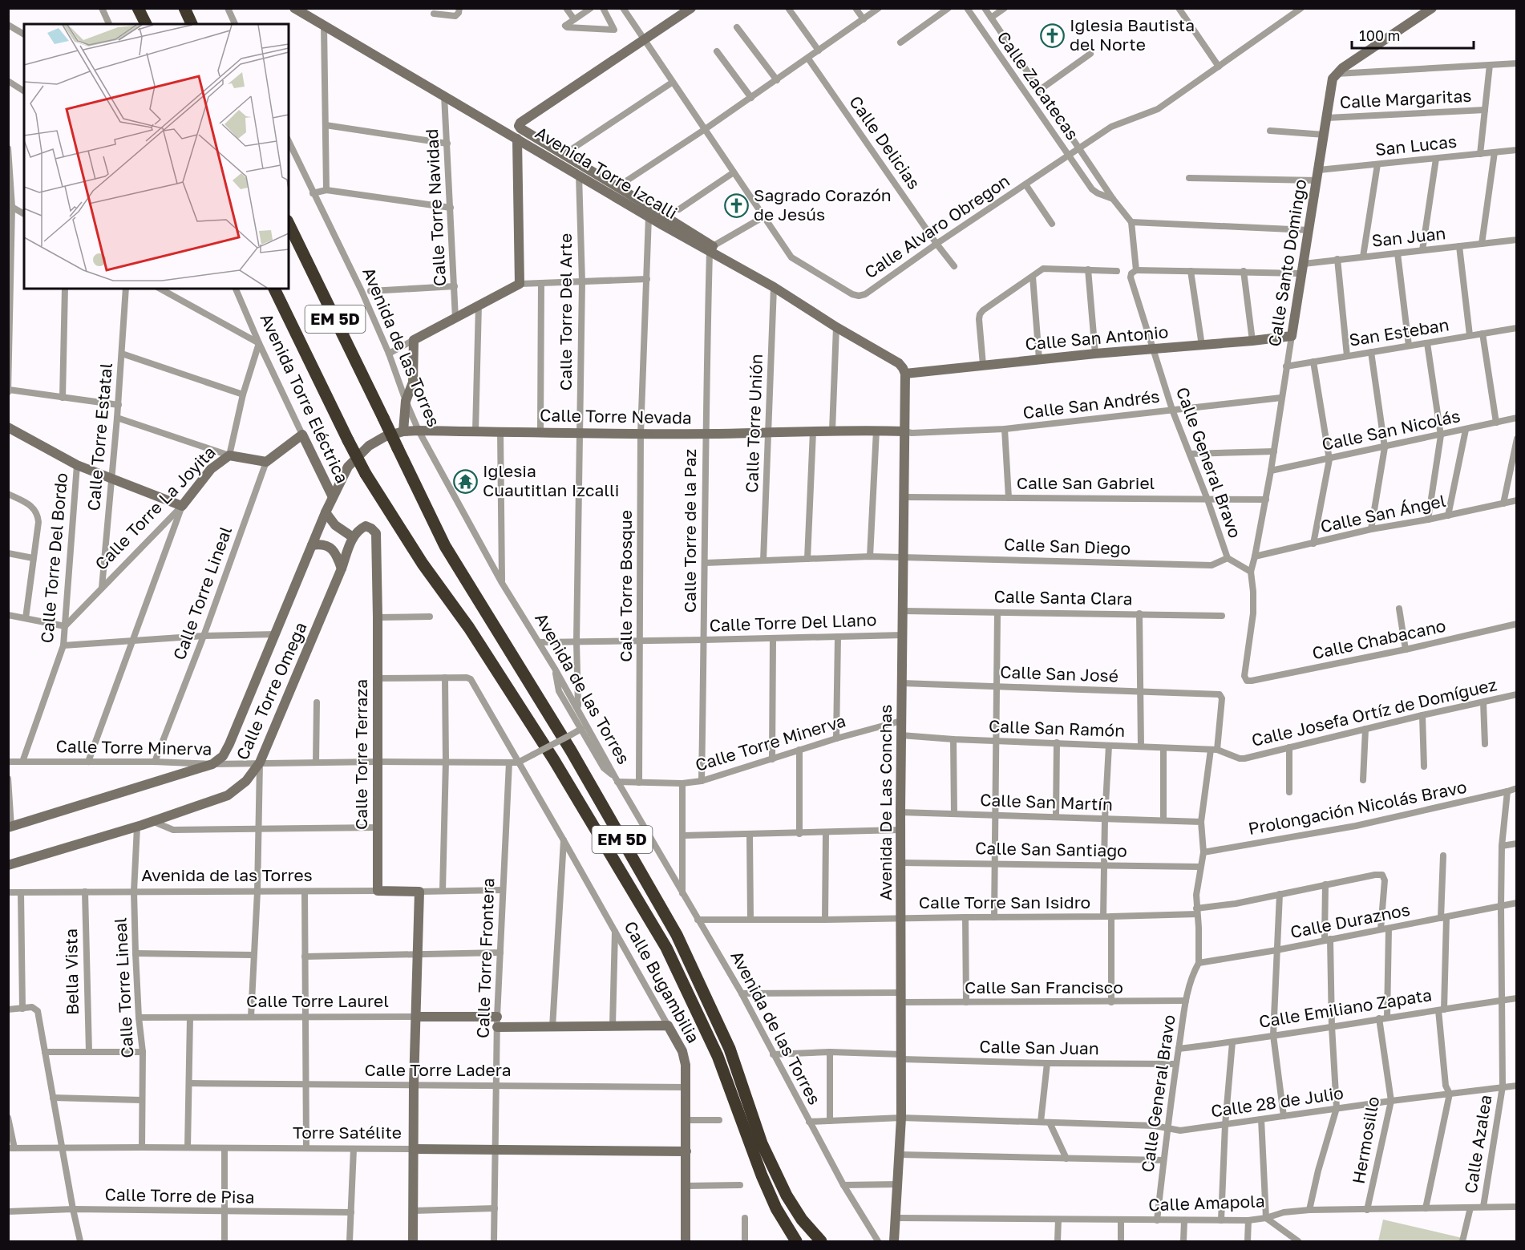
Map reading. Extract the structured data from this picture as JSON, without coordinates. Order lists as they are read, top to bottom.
{
  "streets": {
    "highway": ["EM 5D"],
    "street": [
      "Calle Zacatecas",
      "Calle Margaritas",
      "Calle Delicias",
      "San Lucas",
      "Avenida Torre Izcalli",
      "Calle Torre Navidad",
      "Calle Alvaro Obregon",
      "San Juan",
      "Calle Santo Domingo",
      "Calle Torre Del Arte",
      "San Esteban",
      "Calle San Antonio",
      "Avenida de las Torres",
      "Avenida Torre Eléctrica",
      "Calle San Andrés",
      "Calle Torre Nevada",
      "Calle Torre Unión",
      "Calle San Nicolás",
      "Calle Torre Estatal",
      "Calle General Bravo",
      "Calle San Gabriel",
      "Calle Torre La Joyita",
      "Calle San Ángel",
      "Calle Torre de la Paz",
      "Calle San Diego",
      "Calle Torre Del Bordo",
      "Calle Torre Bosque",
      "Calle Torre Lineal",
      "Calle Santa Clara",
      "Calle Torre Del Llano",
      "Calle Chabacano",
      "Calle San José",
      "Calle Torre Omega",
      "Calle Josefa Ortíz de Domíguez",
      "Calle San Ramón",
      "Calle Torre Minerva",
      "Calle Torre Terraza",
      "Avenida De Las Conchas",
      "Calle San Martín",
      "Prolongación Nicolás Bravo",
      "Calle San Santiago",
      "Calle Torre San Isidro",
      "Calle Duraznos",
      "Calle Torre Frontera",
      "Bella Vista",
      "Calle Bugambilia",
      "Calle San Francisco",
      "Calle Torre Laurel",
      "Calle Emiliano Zapata",
      "Calle San Juan",
      "Calle Torre Ladera",
      "Calle 28 de Julio",
      "Torre Satélite",
      "Hermosillo",
      "Calle Azalea",
      "Calle Torre de Pisa",
      "Calle Amapola"
    ]
  },
  "crossings": [
    ["Calle Zacatecas", "Calle Alvaro Obregon"],
    ["Calle Margaritas", "Calle Santo Domingo"],
    ["Calle Delicias", "Calle Alvaro Obregon"],
    ["San Lucas", "Calle Santo Domingo"],
    ["Avenida Torre Izcalli", "Calle Torre Navidad"],
    ["Avenida Torre Izcalli", "Calle Torre Del Arte"],
    ["Avenida Torre Izcalli", "Calle San Antonio"],
    ["Avenida Torre Izcalli", "Calle Torre Unión"],
    ["Avenida Torre Izcalli", "Calle Torre de la Paz"],
    ["Avenida Torre Izcalli", "Calle Torre Bosque"],
    ["Avenida Torre Izcalli", "Avenida De Las Conchas"],
    ["San Juan", "Calle Santo Domingo"],
    ["Calle Santo Domingo", "San Esteban"],
    ["Calle Santo Domingo", "Calle San Antonio"],
    ["Calle Santo Domingo", "Calle San Andrés"],
    ["Calle Santo Domingo", "Calle San Nicolás"],
    ["Calle Santo Domingo", "Calle General Bravo"],
    ["Calle Santo Domingo", "Calle San Gabriel"],
    ["Calle Santo Domingo", "Calle San Ángel"],
    ["Calle Santo Domingo", "Calle Chabacano"],
    ["Calle Torre Del Arte", "Avenida de las Torres"],
    ["Calle Torre Del Arte", "Calle Torre Nevada"],
    ["Calle Torre Del Arte", "Calle Torre Del Llano"],
    ["Calle San Antonio", "Calle General Bravo"],
    ["Calle San Antonio", "Avenida De Las Conchas"],
    ["Avenida de las Torres", "Calle Torre Nevada"],
    ["Avenida de las Torres", "Calle Torre Lineal"],
    ["Avenida de las Torres", "Calle Torre Del Llano"],
    ["Avenida de las Torres", "Calle Torre Minerva"],
    ["Avenida de las Torres", "Calle Torre Terraza"],
    ["Avenida de las Torres", "Calle Torre San Isidro"],
    ["Avenida de las Torres", "Calle Torre Frontera"],
    ["Avenida de las Torres", "Bella Vista"],
    ["Avenida de las Torres", "Calle San Francisco"],
    ["Avenida de las Torres", "Calle San Juan"],
    ["Avenida de las Torres", "Calle 28 de Julio"],
    ["Avenida Torre Eléctrica", "Calle Torre Nevada"],
    ["Avenida Torre Eléctrica", "Calle Torre La Joyita"],
    ["Avenida Torre Eléctrica", "Calle Torre Omega"],
    ["Calle San Andrés", "Calle Torre Nevada"],
    ["Calle San Andrés", "Calle General Bravo"],
    ["Calle San Andrés", "Avenida De Las Conchas"],
    ["Calle Torre Nevada", "Calle Torre Unión"],
    ["Calle Torre Nevada", "Calle Torre de la Paz"],
    ["Calle Torre Nevada", "Calle Torre Bosque"],
    ["Calle Torre Nevada", "Calle Torre Omega"],
    ["Calle Torre Nevada", "Avenida De Las Conchas"],
    ["Calle Torre Unión", "Calle San Diego"],
    ["Calle Torre Estatal", "Calle Torre La Joyita"],
    ["Calle General Bravo", "Calle San Gabriel"],
    ["Calle General Bravo", "Calle San Diego"],
    ["Calle General Bravo", "Calle Chabacano"],
    ["Calle General Bravo", "Calle Duraznos"],
    ["Calle General Bravo", "Calle San Francisco"],
    ["Calle General Bravo", "Calle Emiliano Zapata"],
    ["Calle General Bravo", "Calle San Juan"],
    ["Calle General Bravo", "Calle 28 de Julio"],
    ["Calle General Bravo", "Calle Amapola"],
    ["Calle San Gabriel", "Avenida De Las Conchas"],
    ["Calle Torre La Joyita", "Calle Torre Del Bordo"],
    ["Calle Torre de la Paz", "Calle San Diego"],
    ["Calle Torre de la Paz", "Calle Torre Del Llano"],
    ["Calle Torre de la Paz", "Calle Torre Minerva"],
    ["Calle San Diego", "Avenida De Las Conchas"],
    ["Calle Torre Del Bordo", "Calle Torre Minerva"],
    ["Calle Torre Bosque", "Calle Torre Del Llano"],
    ["Calle Torre Bosque", "Calle Torre Minerva"],
    ["Calle Torre Lineal", "Calle Torre Omega"],
    ["Calle Torre Lineal", "Calle Torre Minerva"],
    ["Calle Torre Lineal", "Calle Torre Laurel"],
    ["Calle Torre Lineal", "Torre Satélite"],
    ["Calle Santa Clara", "Avenida De Las Conchas"],
    ["Calle Torre Del Llano", "Avenida De Las Conchas"],
    ["Calle San José", "Calle Josefa Ortíz de Domíguez"],
    ["Calle San José", "Calle San Ramón"],
    ["Calle San José", "Avenida De Las Conchas"],
    ["Calle Torre Omega", "Calle Torre Minerva"],
    ["Calle Torre Omega", "Calle Torre Terraza"],
    ["Calle Josefa Ortíz de Domíguez", "Calle San Ramón"],
    ["Calle San Ramón", "Avenida De Las Conchas"],
    ["Calle Torre Minerva", "Calle Torre Terraza"],
    ["Calle Torre Minerva", "Avenida De Las Conchas"],
    ["Calle Torre Minerva", "Calle Torre Frontera"],
    ["Calle Torre Minerva", "Calle Bugambilia"],
    ["Avenida De Las Conchas", "Calle San Martín"],
    ["Avenida De Las Conchas", "Calle San Santiago"],
    ["Avenida De Las Conchas", "Calle Torre San Isidro"],
    ["Avenida De Las Conchas", "Calle San Francisco"],
    ["Avenida De Las Conchas", "Calle San Juan"],
    ["Avenida De Las Conchas", "Calle 28 de Julio"],
    ["Avenida De Las Conchas", "Calle Amapola"],
    ["Prolongación Nicolás Bravo", "Calle Azalea"],
    ["Calle Torre San Isidro", "Calle Duraznos"],
    ["Calle Duraznos", "Calle Azalea"],
    ["Calle Torre Frontera", "Calle Torre Laurel"],
    ["Calle Torre Frontera", "Calle Torre Ladera"],
    ["Calle Torre Frontera", "Torre Satélite"],
    ["Calle Bugambilia", "Calle Torre Ladera"],
    ["Calle Bugambilia", "Torre Satélite"],
    ["Calle Emiliano Zapata", "Hermosillo"],
    ["Calle Emiliano Zapata", "Calle Azalea"],
    ["Calle 28 de Julio", "Hermosillo"],
    ["Calle 28 de Julio", "Calle Azalea"],
    ["Hermosillo", "Calle Amapola"],
    ["Calle Azalea", "Calle Amapola"]
  ],
  "places": {
    "church": ["Iglesia Bautista del Norte", "Sagrado Corazón de Jesús"],
    "temple": ["Iglesia Cuautitlan Izcalli"]
  },
  "scale_bar": "100 m"
}
